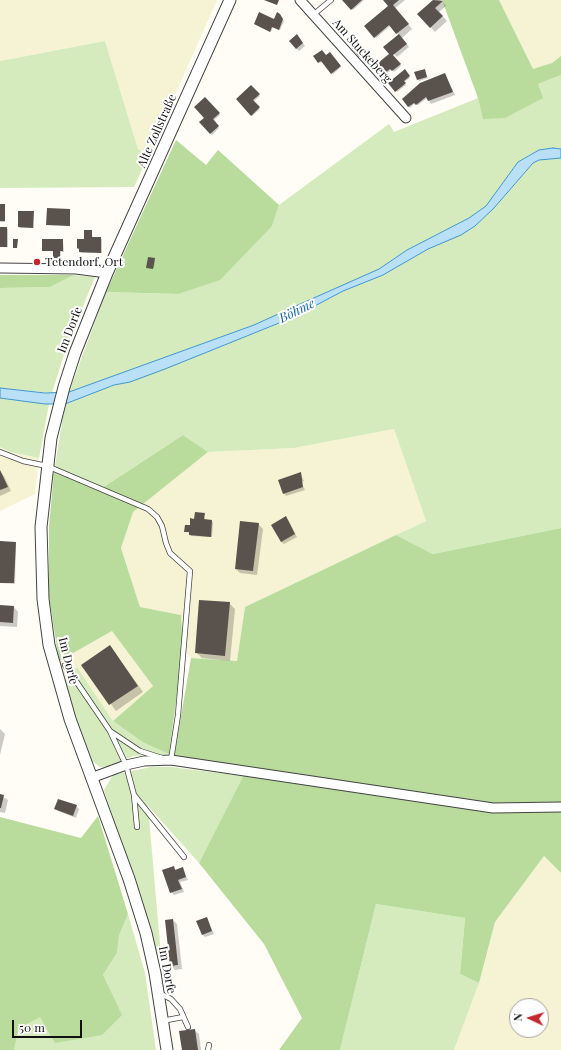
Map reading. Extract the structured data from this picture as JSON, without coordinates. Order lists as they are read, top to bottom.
{
  "streets": {
    "street": ["Am Stuckeberg", "Alte Zollstraße", "Im Dorfe"]
  },
  "crossings": [
    ["Alte Zollstraße", "Im Dorfe"]
  ],
  "water": ["Böhme"],
  "places": ["Tetendorf, Ort"],
  "scale_bar": "50 m",
  "north": "left"
}
